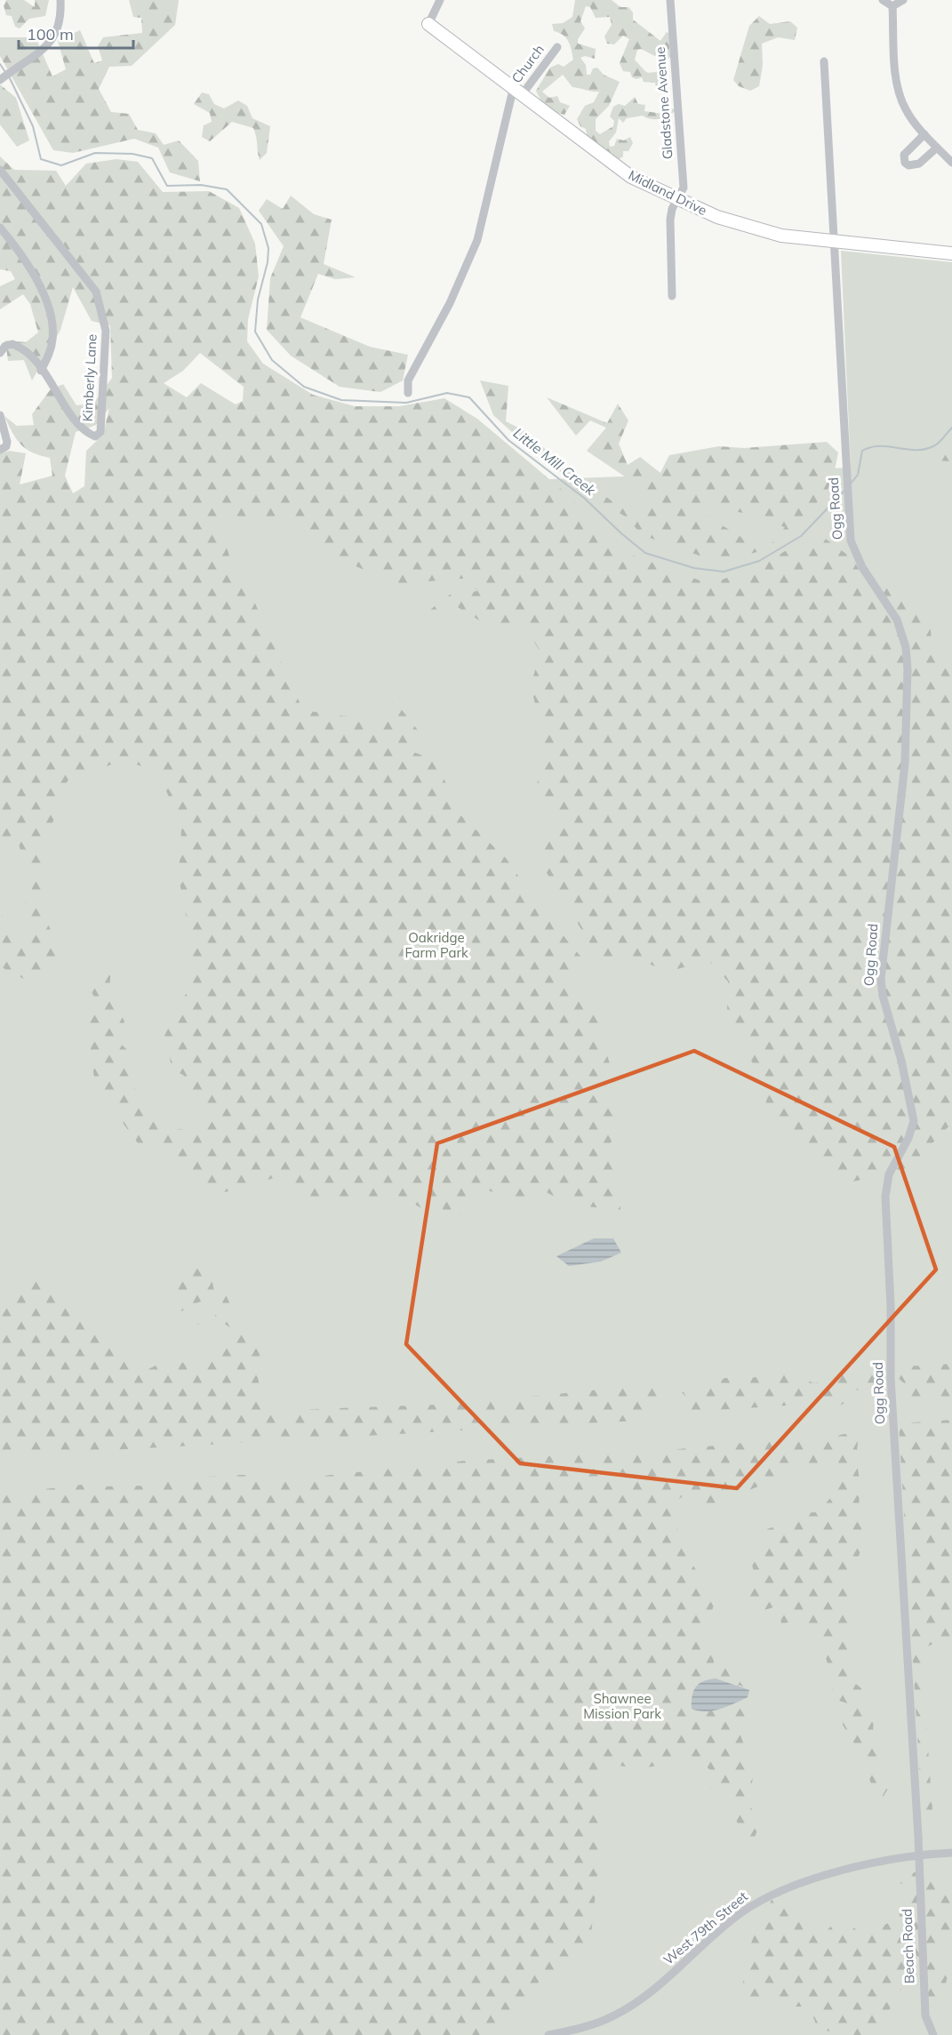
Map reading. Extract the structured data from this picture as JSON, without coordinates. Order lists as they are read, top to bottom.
{
  "streets": {
    "main road": ["Midland Drive"],
    "street": [
      "Church",
      "Gladstone Avenue",
      "Kimberly Lane",
      "Ogg Road",
      "West 79th Street",
      "Beach Road"
    ]
  },
  "crossings": [
    ["Church", "Midland Drive"],
    ["Gladstone Avenue", "Midland Drive"],
    ["Midland Drive", "Ogg Road"],
    ["Ogg Road", "West 79th Street"],
    ["Ogg Road", "Beach Road"],
    ["West 79th Street", "Beach Road"]
  ],
  "water": ["Little Mill Creek"],
  "parks": ["Oakridge Farm Park", "Shawnee Mission Park"],
  "scale_bar": "100 m"
}
